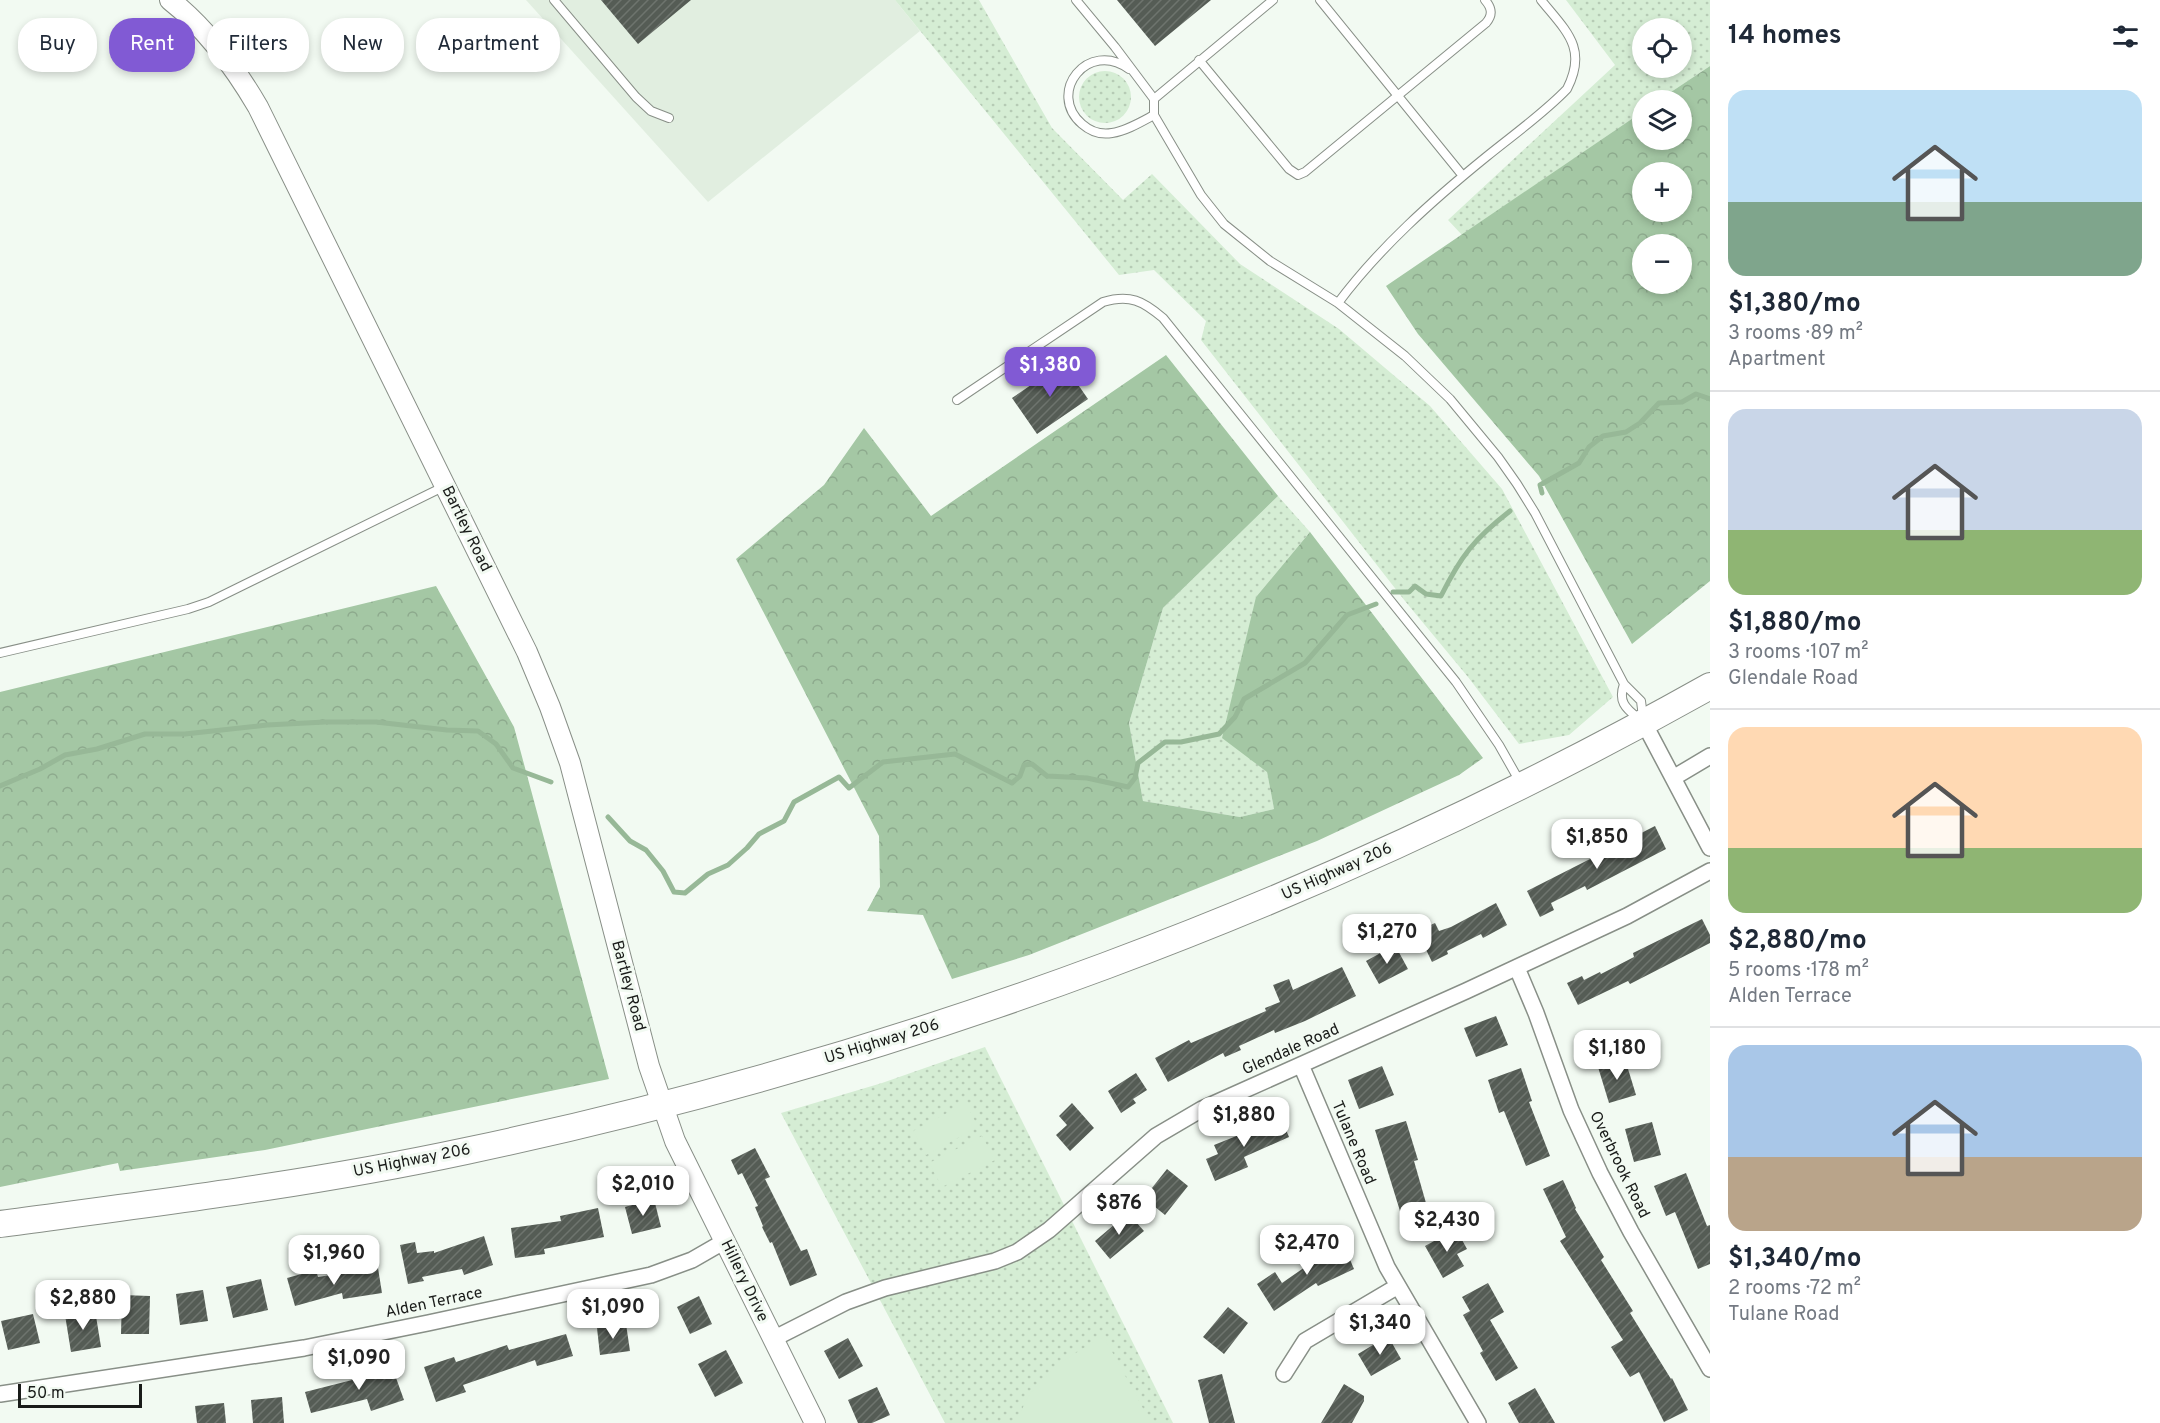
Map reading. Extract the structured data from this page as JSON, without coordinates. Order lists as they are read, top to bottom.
{
  "streets": {
    "highway": ["US Highway 206"],
    "street": [
      "Bartley Road",
      "Glendale Road",
      "Tulane Road",
      "Overbrook Road",
      "Hillery Drive",
      "Alden Terrace"
    ]
  },
  "crossings": [
    ["Bartley Road", "US Highway 206"],
    ["Bartley Road", "Hillery Drive"],
    ["US Highway 206", "Hillery Drive"],
    ["Glendale Road", "Tulane Road"],
    ["Glendale Road", "Overbrook Road"],
    ["Glendale Road", "Hillery Drive"],
    ["Hillery Drive", "Alden Terrace"]
  ],
  "scale_bar": "50 m",
  "page": {
    "heading": "14 homes",
    "map_buttons": ["+", "−"],
    "chip": [
      "Buy",
      "Rent",
      "Filters",
      "New",
      "Apartment"
    ],
    "list": [
      {
        "name": "$1,380/mo",
        "note": "3 rooms · 89 m² · Apartment"
      },
      {
        "name": "$1,880/mo",
        "note": "3 rooms · 107 m² · Glendale Road"
      },
      {
        "name": "$2,880/mo",
        "note": "5 rooms · 178 m² · Alden Terrace"
      },
      {
        "name": "$1,340/mo",
        "note": "2 rooms · 72 m² · Tulane Road"
      }
    ],
    "price": [
      "$1,380",
      "$1,850",
      "$1,270",
      "$1,180",
      "$1,880",
      "$2,010",
      "$876",
      "$2,430",
      "$2,470",
      "$1,960",
      "$2,880",
      "$1,090",
      "$1,340",
      "$1,090"
    ],
    "scale": "50 m"
  }
}
